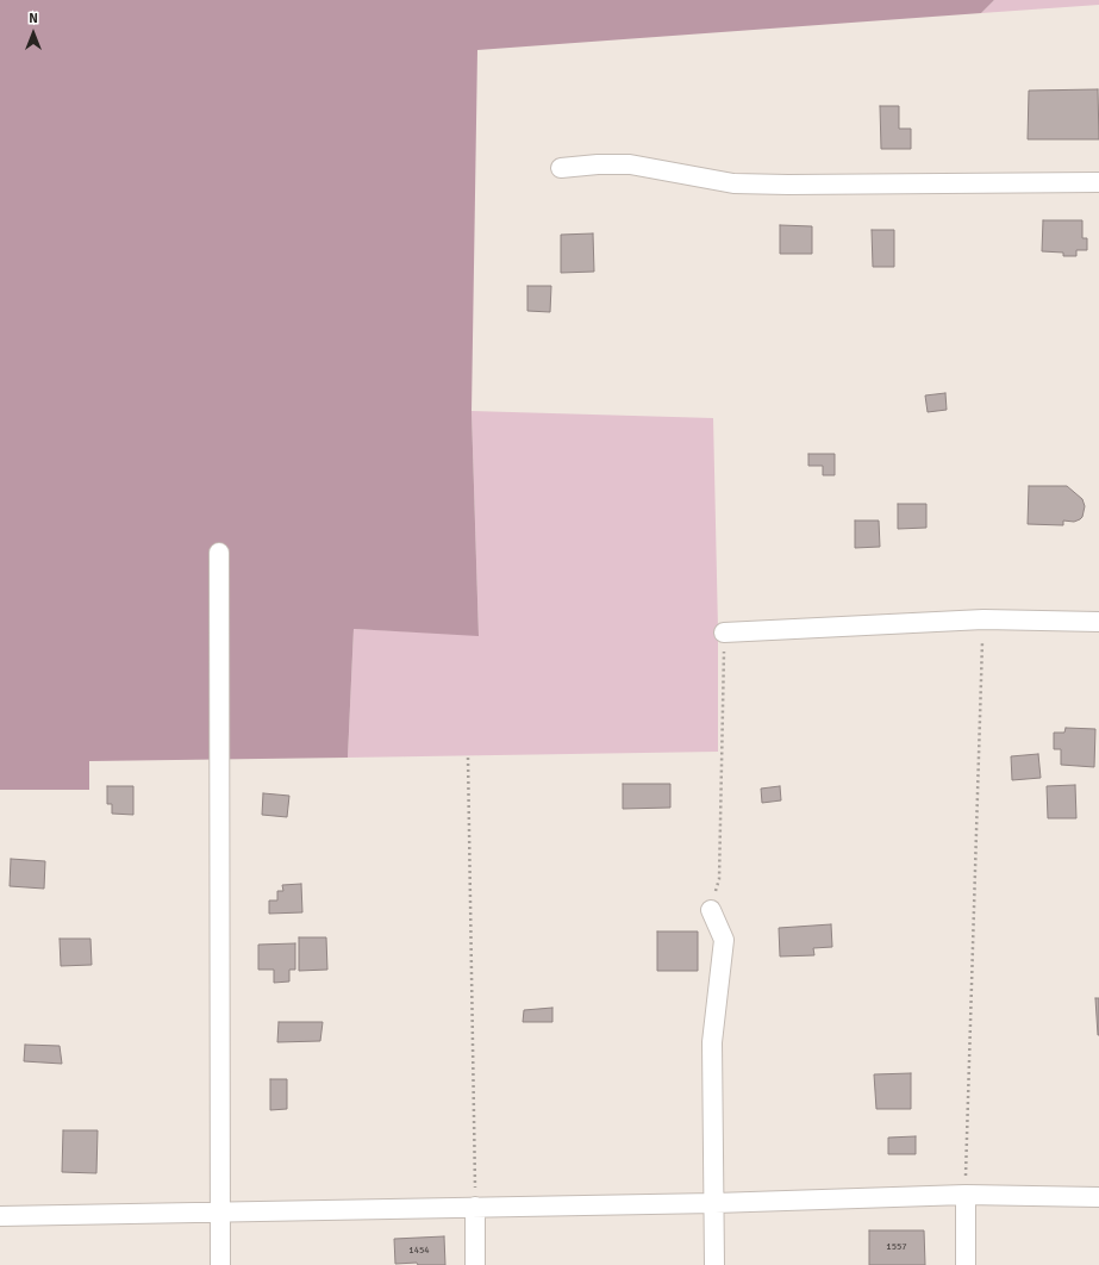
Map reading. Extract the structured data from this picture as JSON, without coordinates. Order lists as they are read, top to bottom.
{
  "house_numbers": ["1557", "1454"],
  "north": "top"
}
